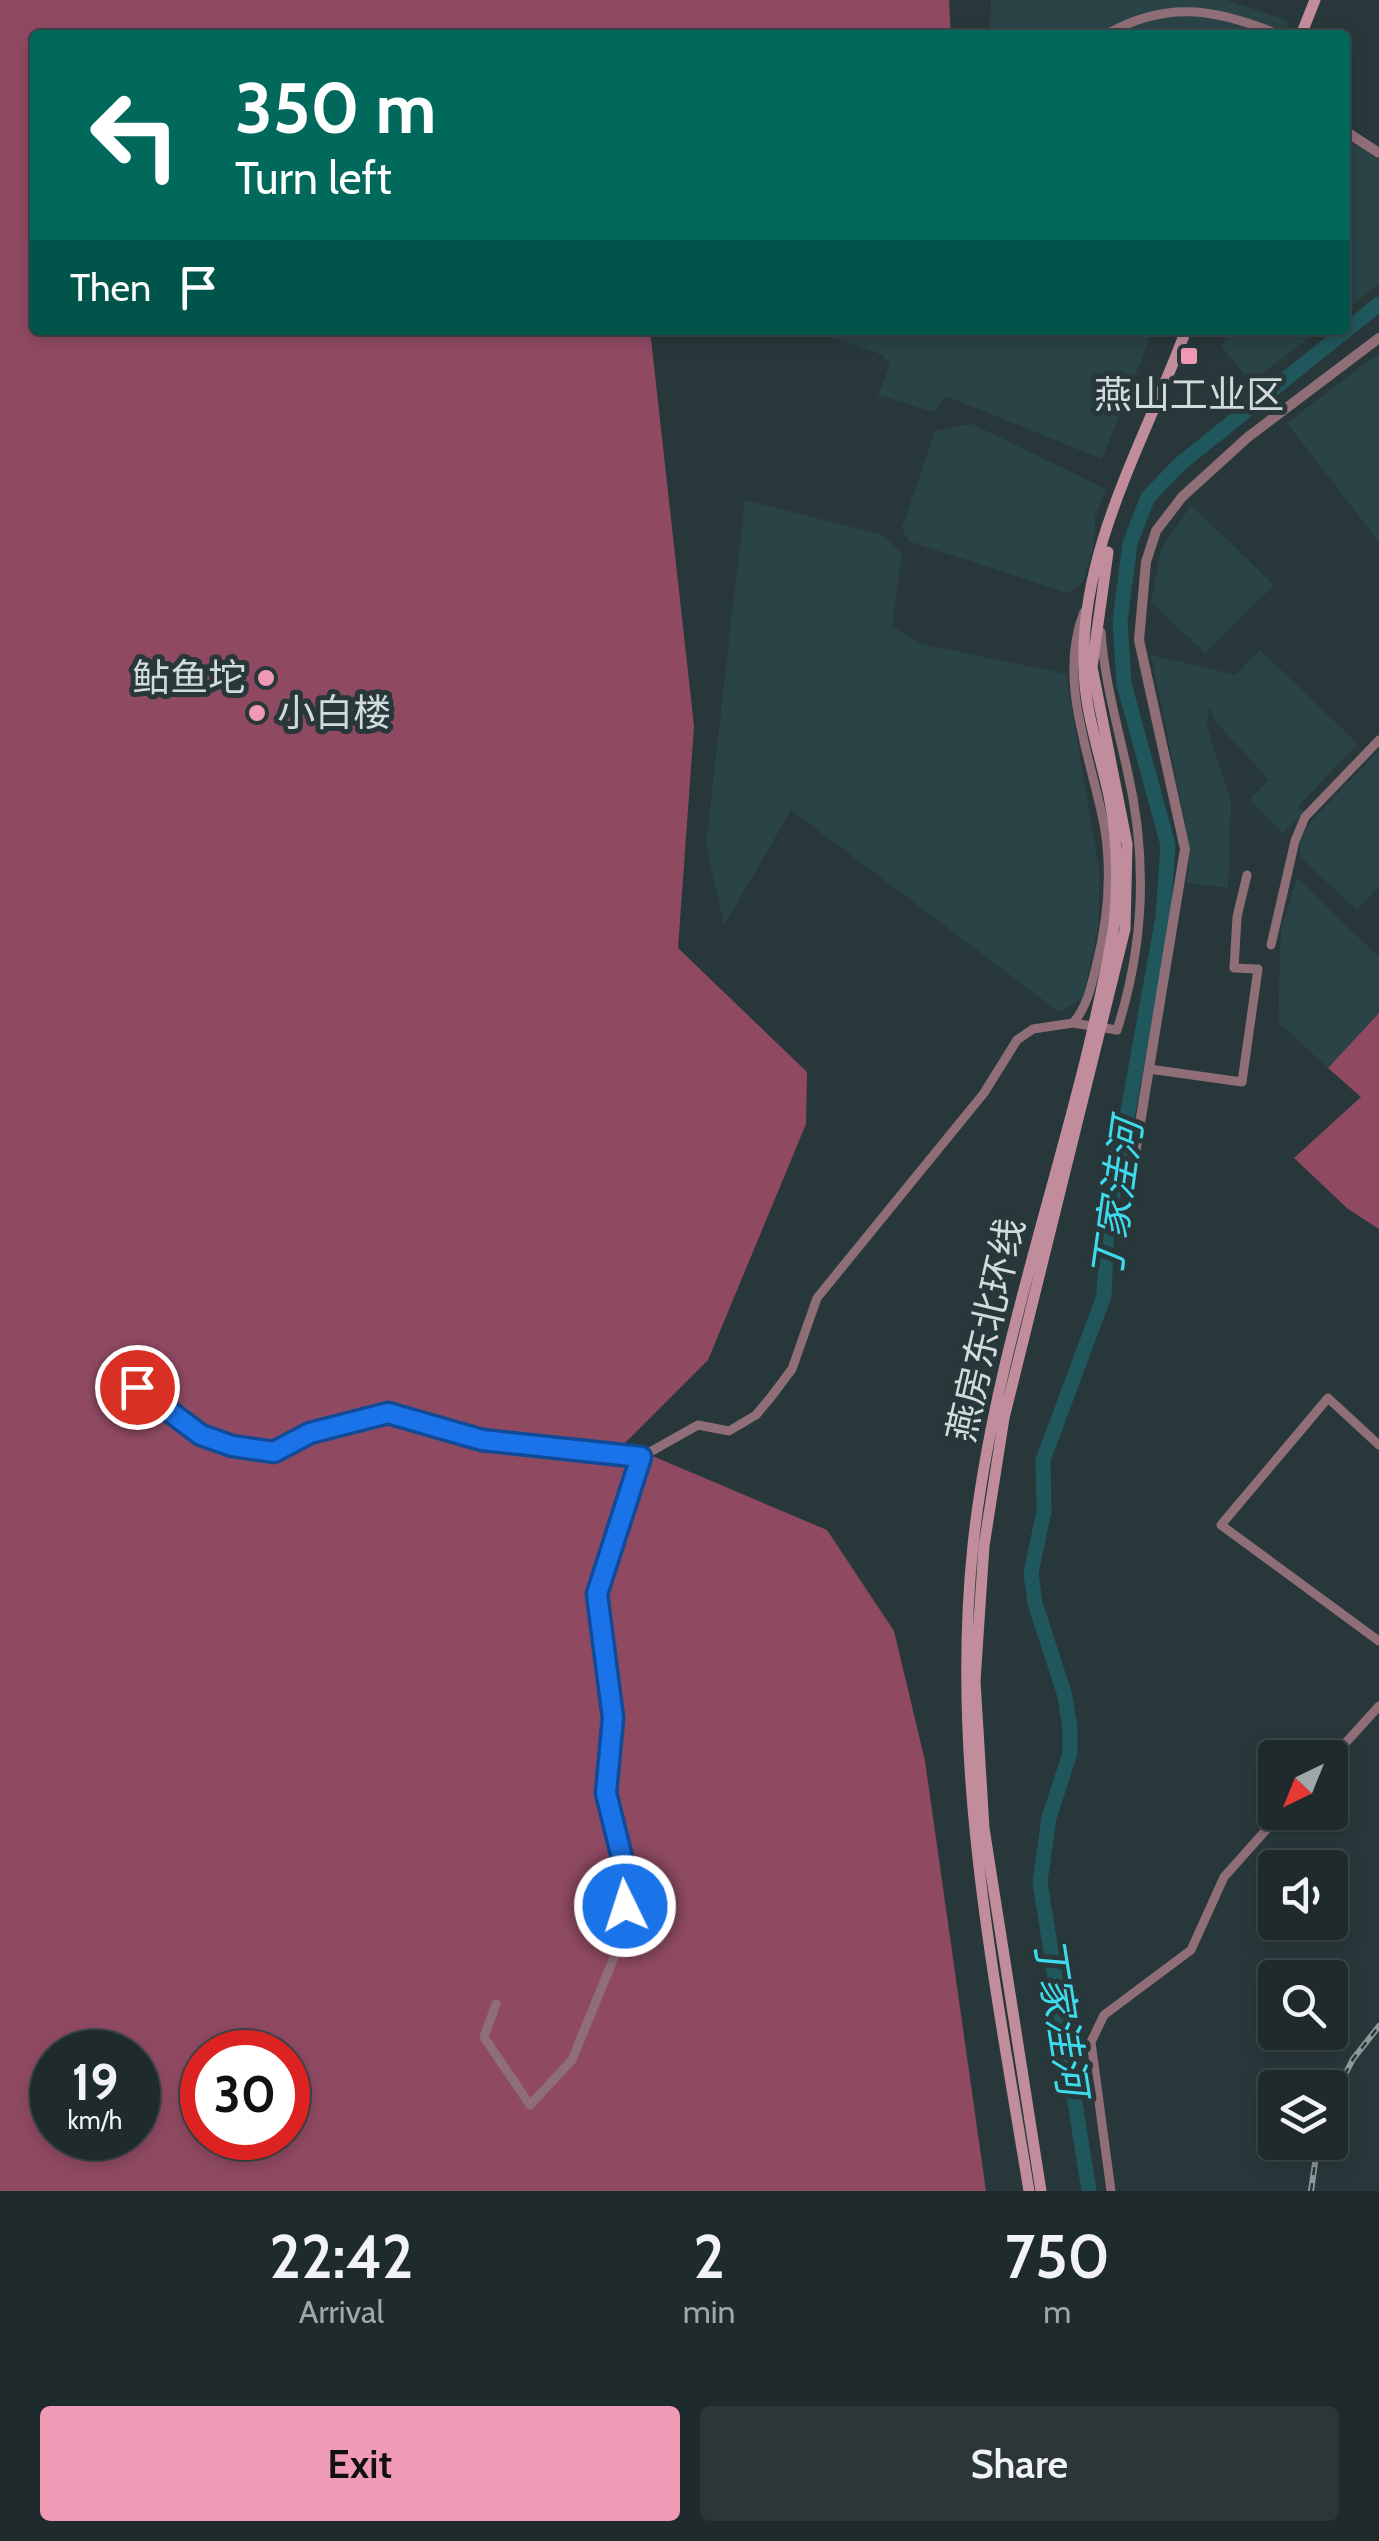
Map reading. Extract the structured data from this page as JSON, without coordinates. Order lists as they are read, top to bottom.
{
  "streets": {
    "main road": ["燕房东北环线"]
  },
  "water": ["丁家洼河"],
  "places": {
    "transit": ["燕山工业区"],
    "other": ["鲇鱼坨", "小白楼"]
  },
  "north": "bottom left",
  "page": {
    "turn": ["350 m", "Turn left"],
    "then": "Then",
    "speed": "19 km/h",
    "limit": "30",
    "eta": [
      "22:42",
      "Arrival",
      "2",
      "min",
      "750",
      "m"
    ],
    "buttons": ["Exit", "Share"]
  }
}
